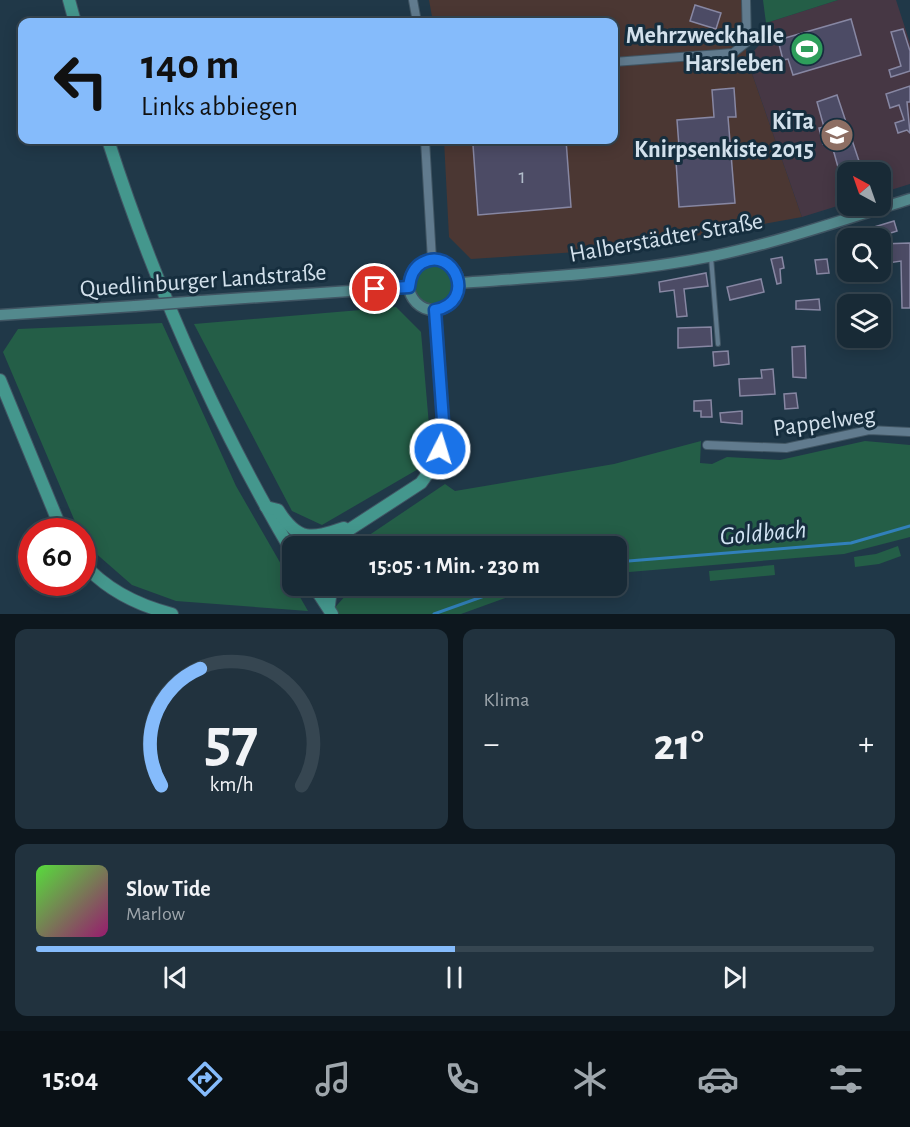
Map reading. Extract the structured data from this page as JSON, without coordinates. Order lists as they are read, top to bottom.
{
  "streets": {
    "main road": ["Halberstädter Straße", "Quedlinburger Landstraße"],
    "street": ["Pappelweg"]
  },
  "crossings": [
    ["Halberstädter Straße", "Quedlinburger Landstraße"]
  ],
  "water": ["Goldbach"],
  "places": {
    "sports": ["Mehrzweckhalle Harsleben"],
    "school or university": ["KiTa Knirpsenkiste 2015"]
  },
  "house_numbers": ["1"],
  "north": "top left",
  "page": {
    "turn": ["140 m", "Links abbiegen"],
    "limit": "60",
    "trip": "15:05 · 1 Min. · 230 m",
    "tile": "Klima",
    "heat": ["−", "21°", "+"],
    "song": ["Slow Tide", "Marlow"],
    "tabs": "15:04",
    "gauge": ["57", "km/h"]
  }
}
